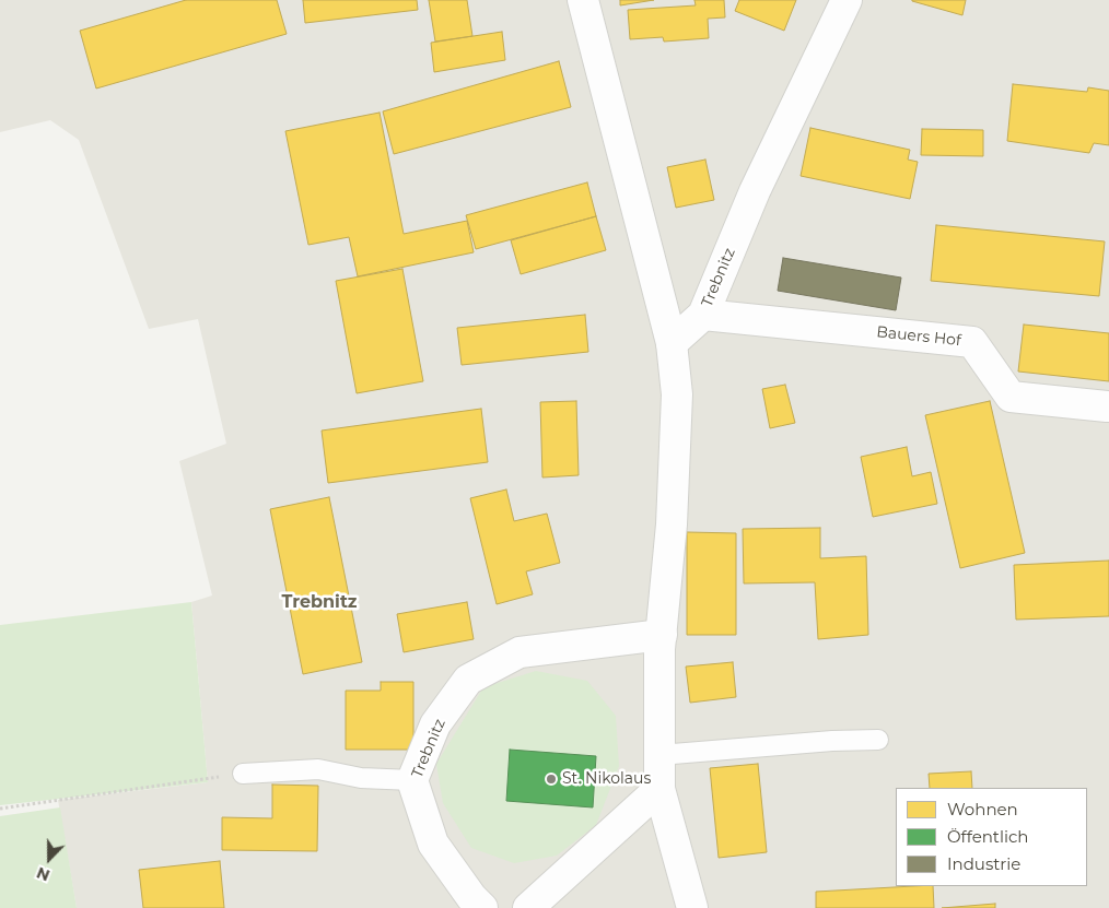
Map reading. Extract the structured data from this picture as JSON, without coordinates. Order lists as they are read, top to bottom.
{
  "streets": {
    "street": ["Trebnitz", "Bauers Hof"]
  },
  "crossings": [
    ["Trebnitz", "Bauers Hof"]
  ],
  "districts": ["Trebnitz"],
  "places": ["St. Nikolaus"],
  "legend": ["Wohnen", "Öffentlich", "Industrie"],
  "north": "bottom"
}
